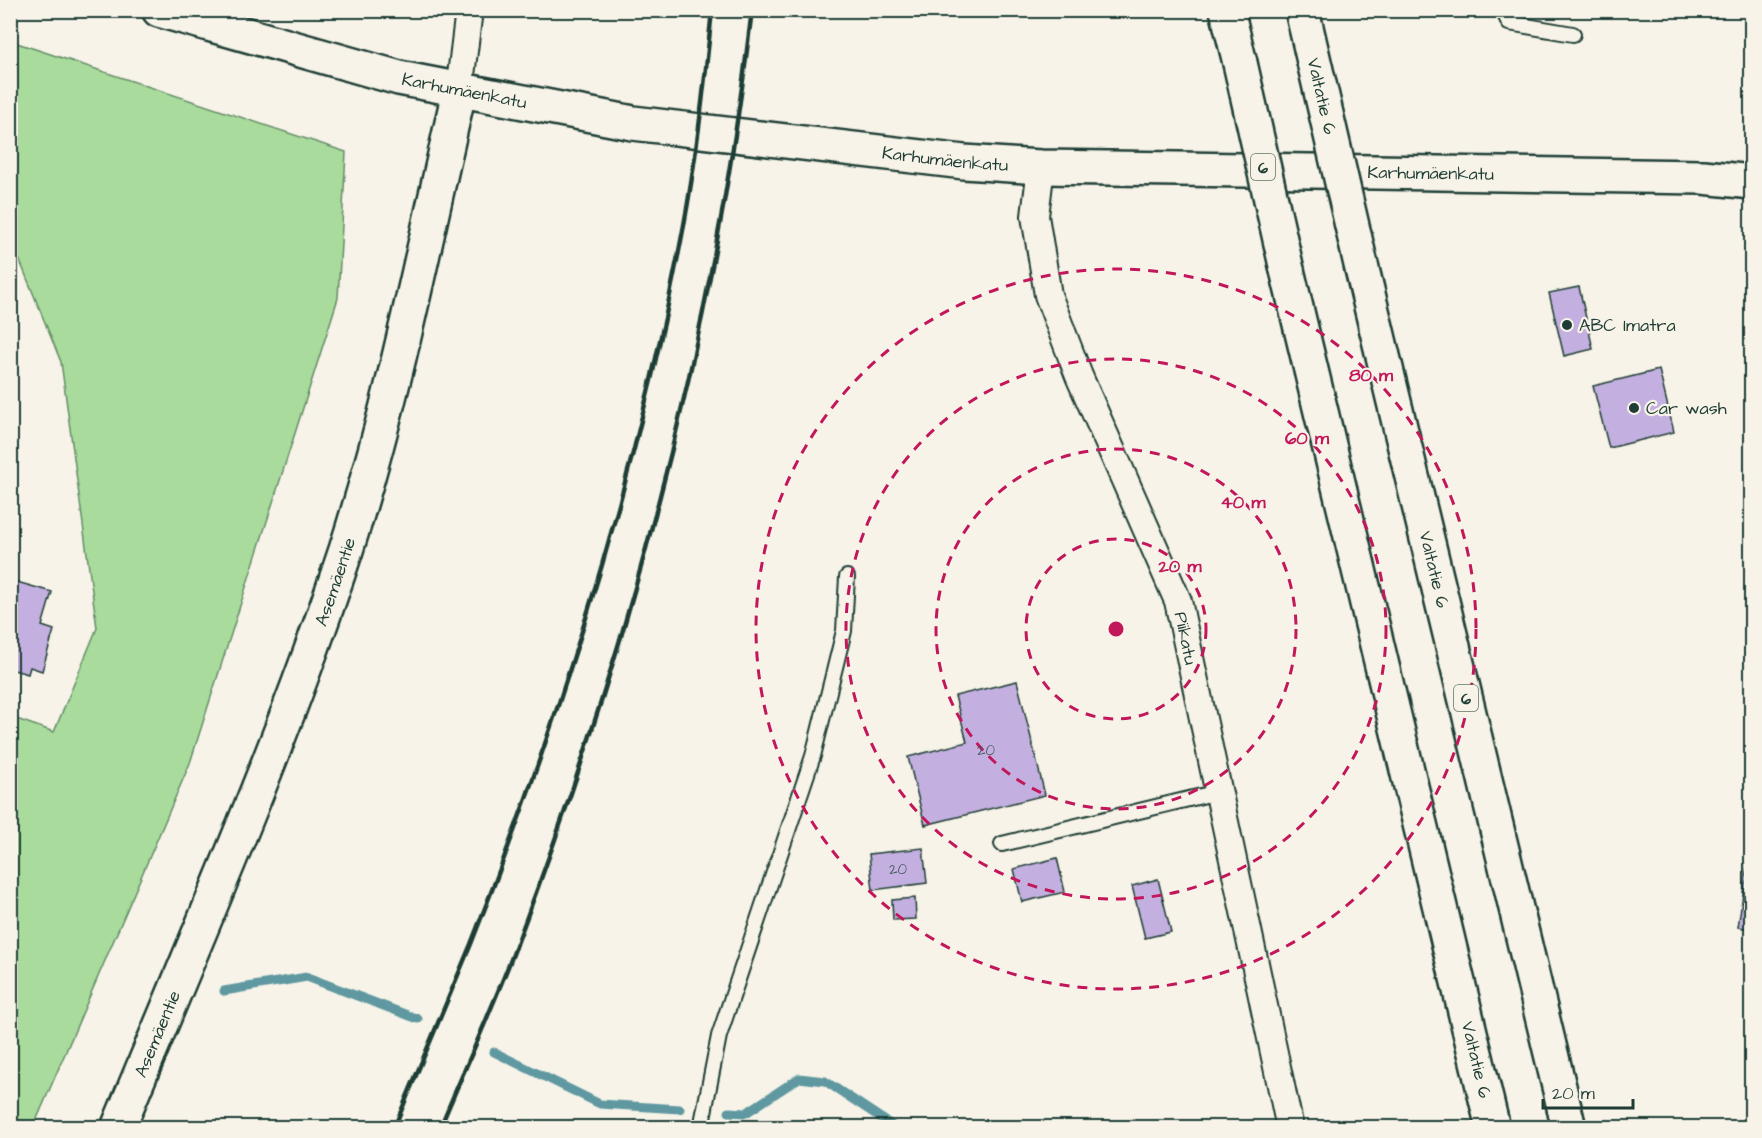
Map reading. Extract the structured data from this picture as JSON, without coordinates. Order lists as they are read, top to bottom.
{
  "streets": {
    "main road": [
      "Karhumäenkatu",
      "Valtatie 6",
      "6",
      "Asemäentie"
    ],
    "street": ["Piikatu"]
  },
  "crossings": [
    ["Karhumäenkatu", "Asemäentie"],
    ["Karhumäenkatu", "Piikatu"]
  ],
  "places": ["ABC Imatra", "Car wash"],
  "house_numbers": ["20", "20"],
  "scale_bar": "20 m",
  "rings": [
    "80 m",
    "60 m",
    "40 m",
    "20 m"
  ]
}
